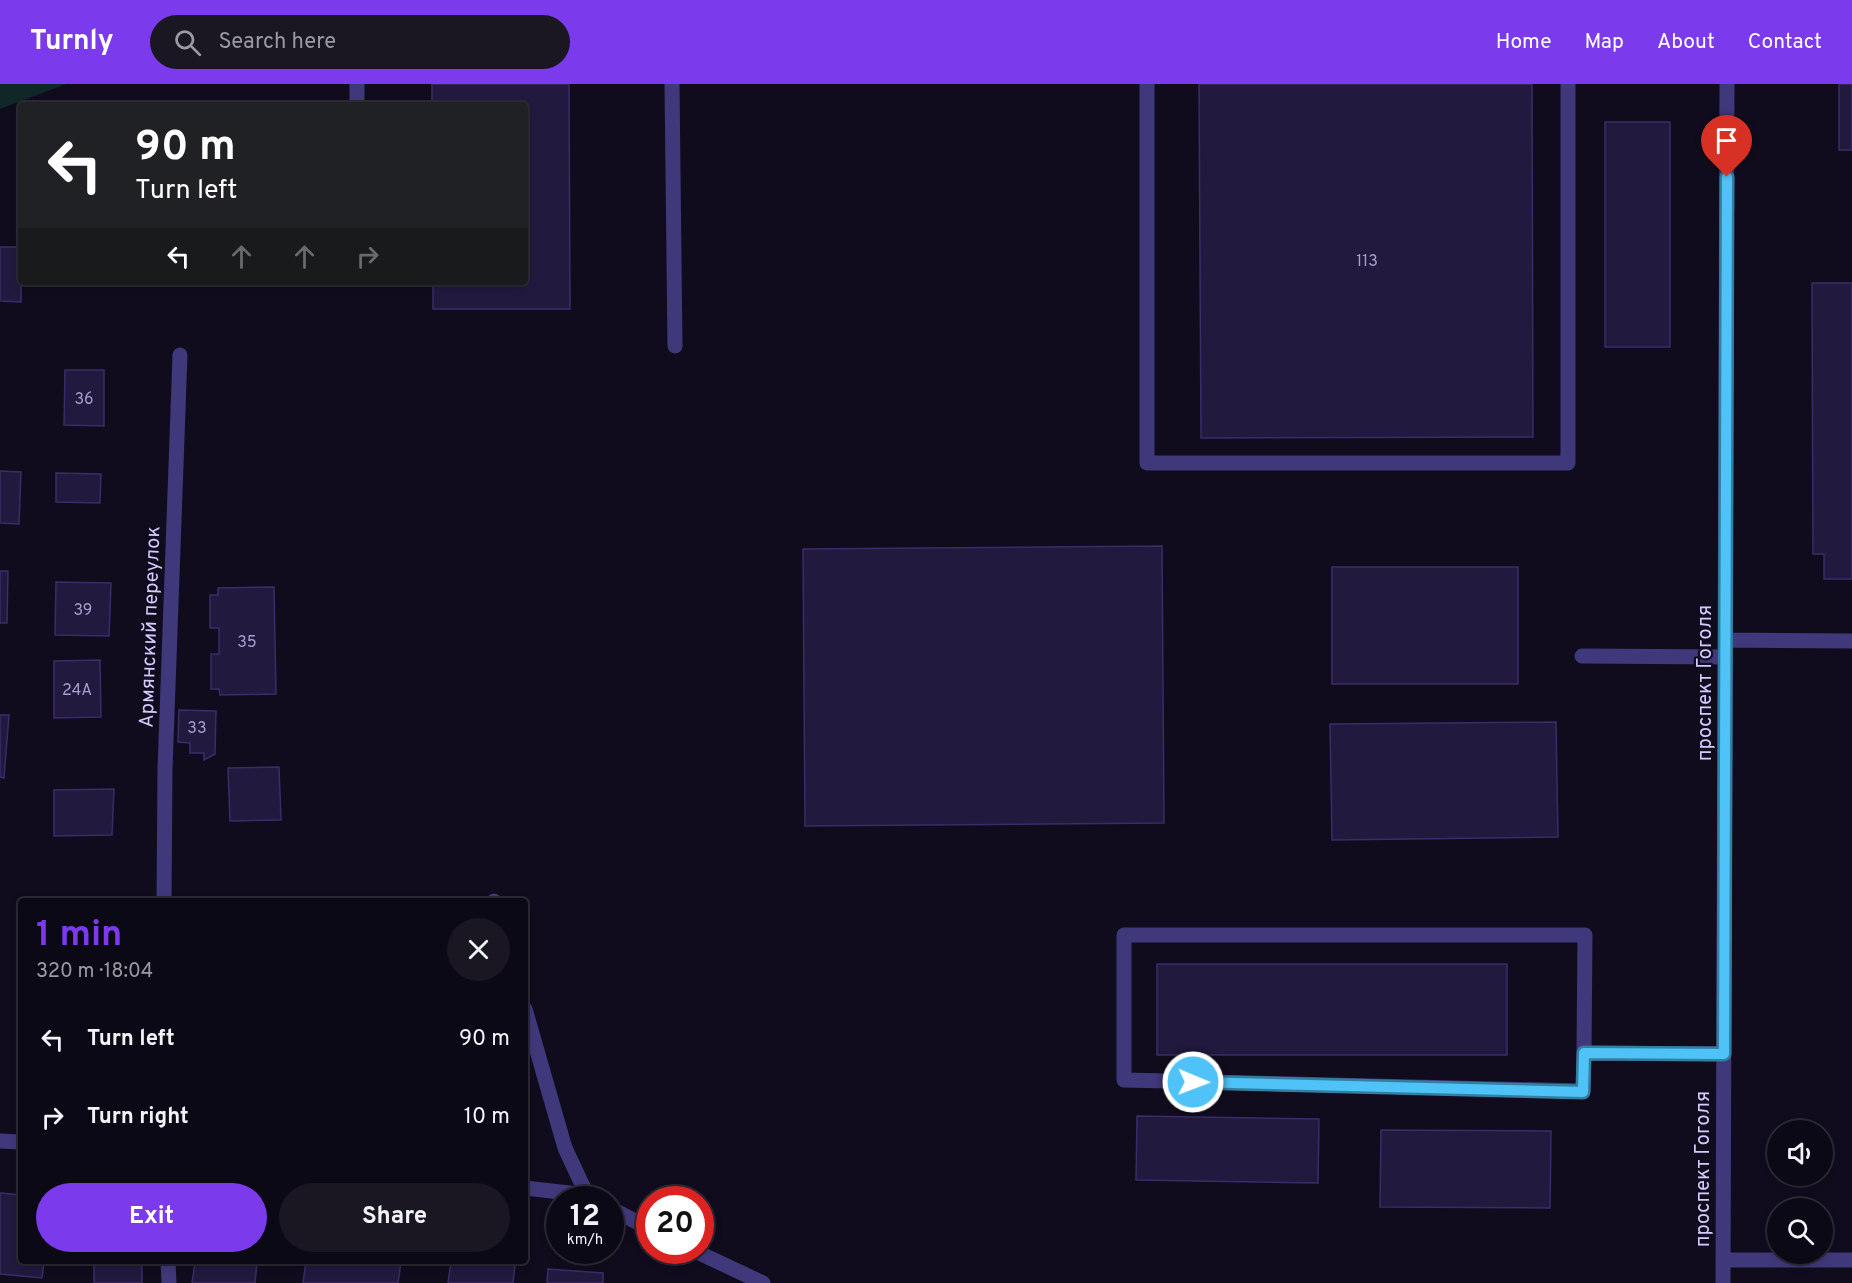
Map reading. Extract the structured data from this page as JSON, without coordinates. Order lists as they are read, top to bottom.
{
  "streets": {
    "street": ["Армянский переулок", "проспект Гоголя"]
  },
  "house_numbers": [
    "113",
    "36",
    "39",
    "35",
    "24А",
    "33"
  ],
  "page": {
    "header": "Turnly",
    "search": "Search here",
    "nav": [
      "Home",
      "Map",
      "About",
      "Contact"
    ],
    "turn": ["90 m", "Turn left"],
    "heading": ["1 min", "320 m · 18:04"],
    "list": [
      {
        "name": "Turn left",
        "value": "90 m"
      },
      {
        "name": "Turn right",
        "value": "10 m"
      }
    ],
    "buttons": ["Exit", "Share"],
    "speed": "12 km/h",
    "limit": "20"
  }
}
